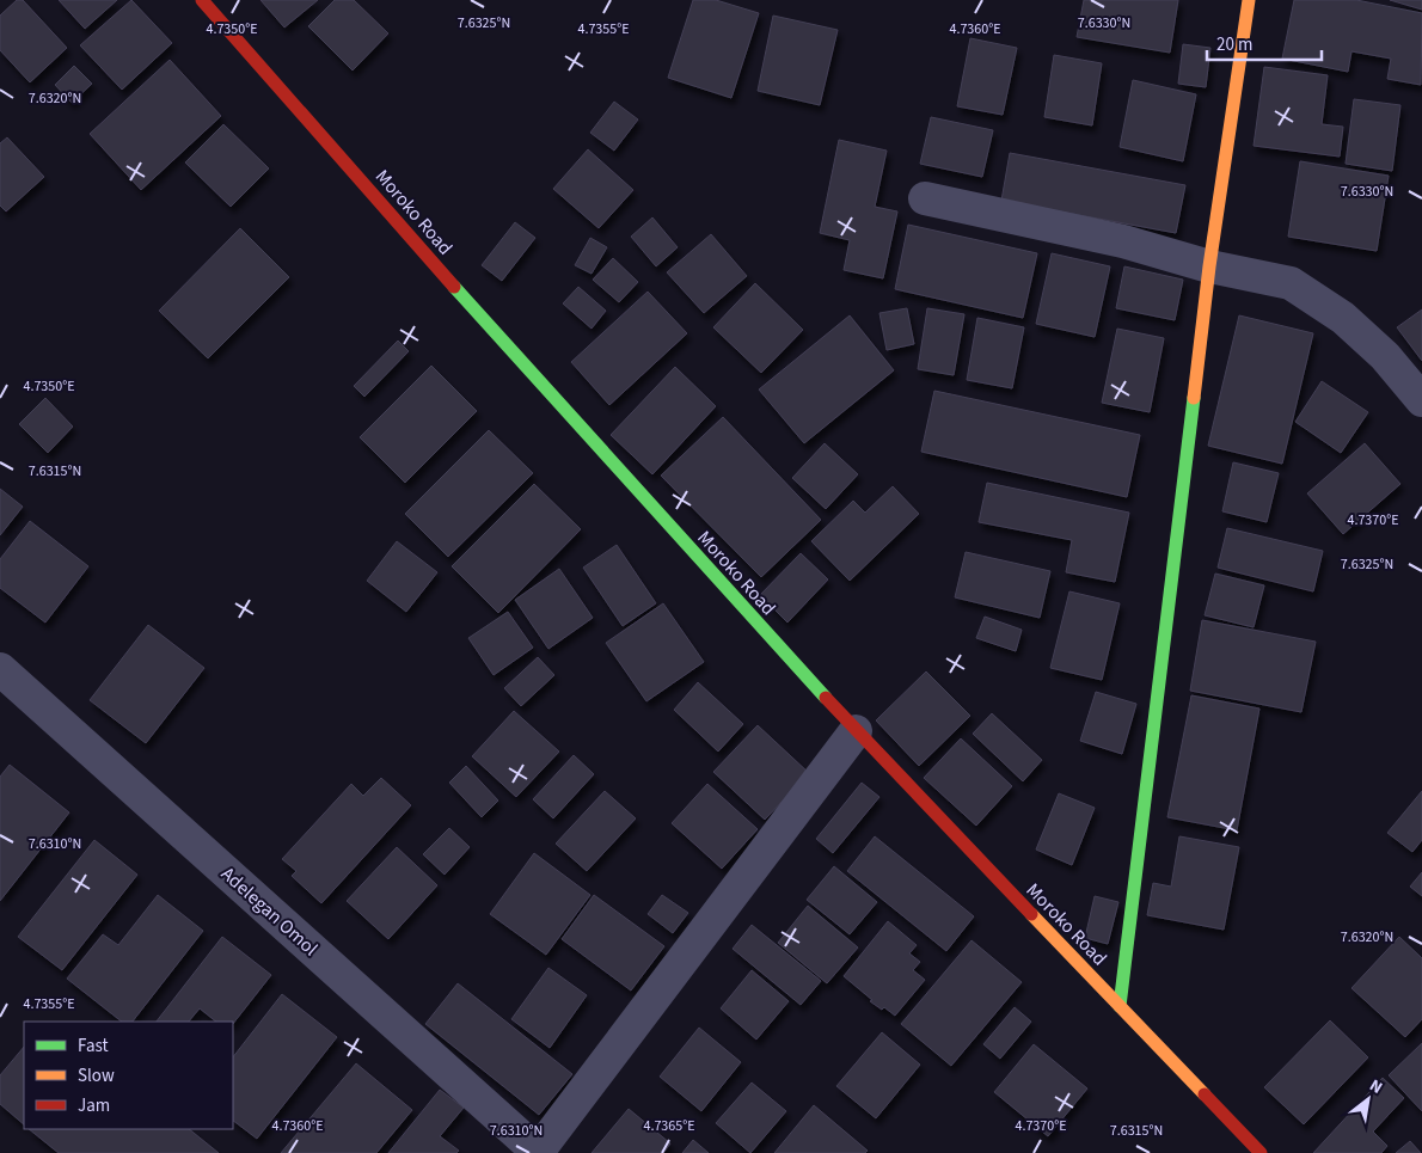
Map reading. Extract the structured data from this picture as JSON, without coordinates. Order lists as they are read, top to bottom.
{
  "streets": {
    "street": ["Moroko Road", "Adelegan Omol"]
  },
  "legend": ["Fast", "Slow", "Jam"],
  "scale_bar": "20 m",
  "north": "top right",
  "coordinates": [
    "7.6325°N",
    "7.6330°N",
    "4.7350°E",
    "4.7355°E",
    "4.7360°E",
    "7.6320°N",
    "7.6315°N",
    "4.7370°E",
    "7.6310°N",
    "4.7365°E"
  ]
}
